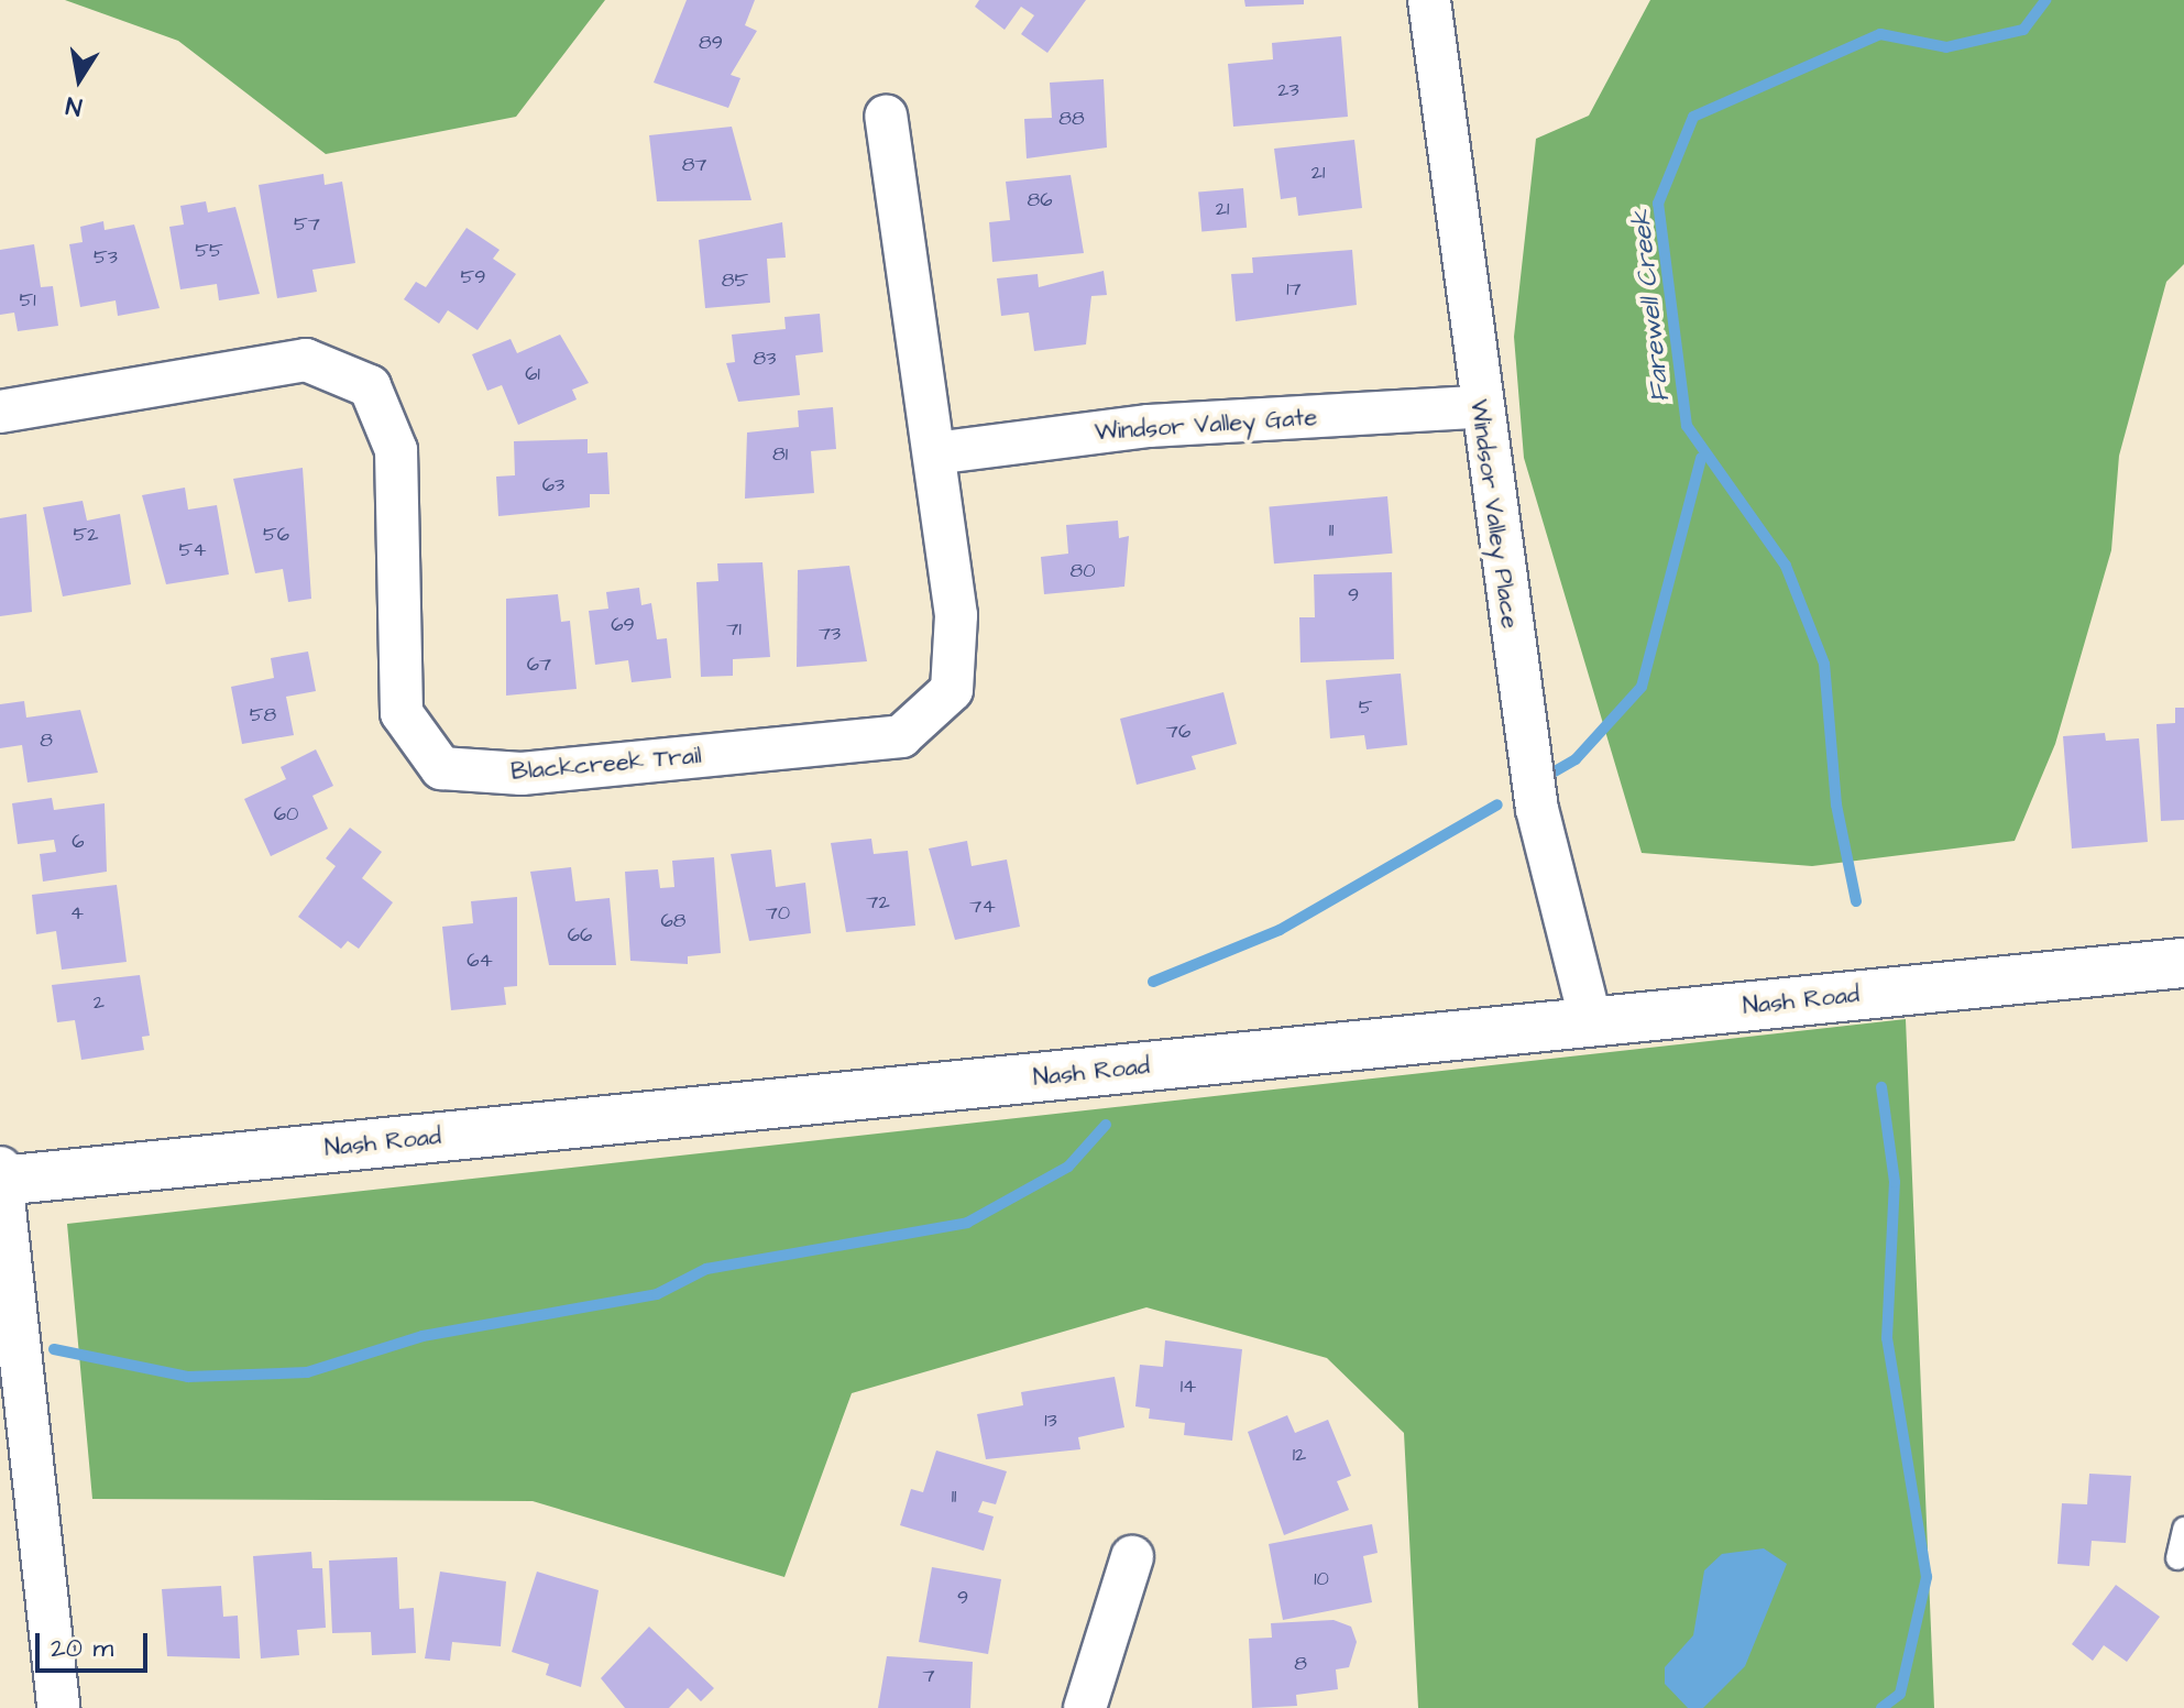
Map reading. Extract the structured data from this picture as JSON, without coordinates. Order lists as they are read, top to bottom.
{
  "streets": {
    "street": [
      "Windsor Valley Gate",
      "Windsor Valley Place",
      "Blackcreek Trail",
      "Nash Road"
    ]
  },
  "crossings": [
    ["Windsor Valley Gate", "Windsor Valley Place"],
    ["Windsor Valley Gate", "Blackcreek Trail"],
    ["Windsor Valley Place", "Nash Road"]
  ],
  "water": ["Farewell Creek"],
  "house_numbers": [
    "89",
    "23",
    "88",
    "87",
    "21",
    "86",
    "21",
    "57",
    "55",
    "53",
    "59",
    "85",
    "17",
    "51",
    "83",
    "61",
    "81",
    "63",
    "11",
    "52",
    "56",
    "54",
    "80",
    "9",
    "69",
    "71",
    "73",
    "67",
    "5",
    "58",
    "76",
    "8",
    "60",
    "6",
    "72",
    "74",
    "4",
    "70",
    "68",
    "66",
    "64",
    "2",
    "14",
    "13",
    "12",
    "11",
    "10",
    "9",
    "8",
    "7"
  ],
  "scale_bar": "20 m",
  "north": "bottom"
}
